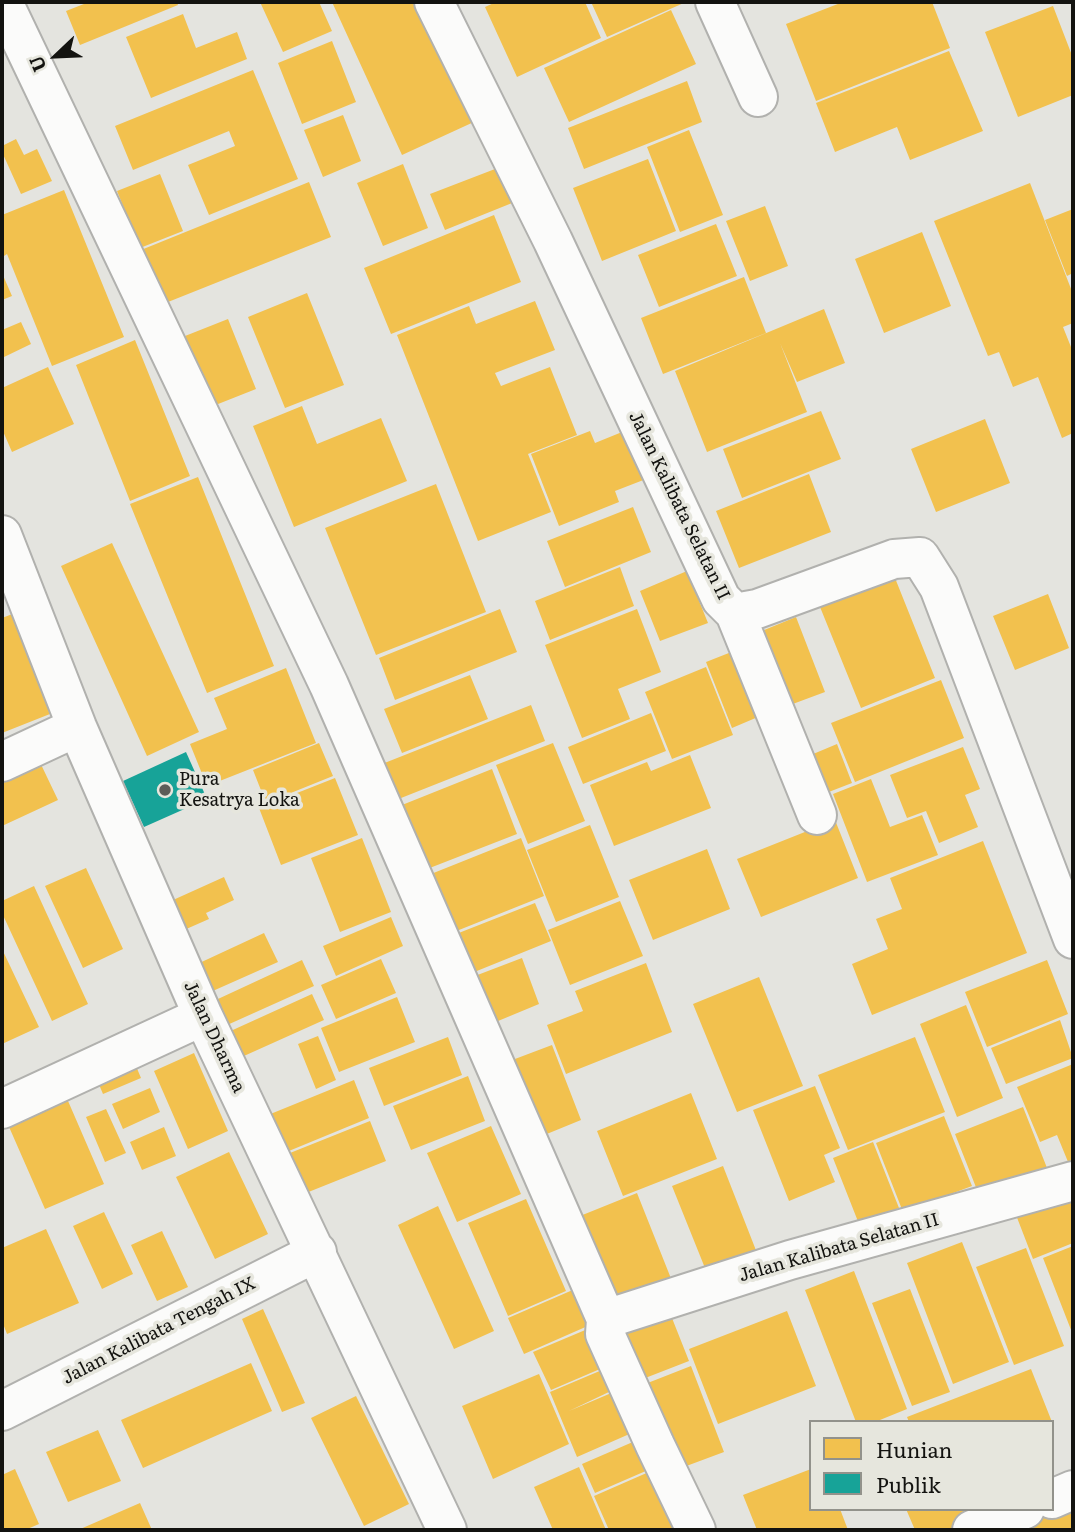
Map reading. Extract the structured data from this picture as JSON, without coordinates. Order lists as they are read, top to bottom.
{
  "streets": {
    "street": ["Jalan Kalibata Selatan II", "Jalan Dharma", "Jalan Kalibata Tengah IX"]
  },
  "crossings": [
    ["Jalan Dharma", "Jalan Kalibata Tengah IX"]
  ],
  "places": ["Pura Kesatrya Loka"],
  "legend": ["Hunian", "Publik"],
  "north": "bottom left"
}
